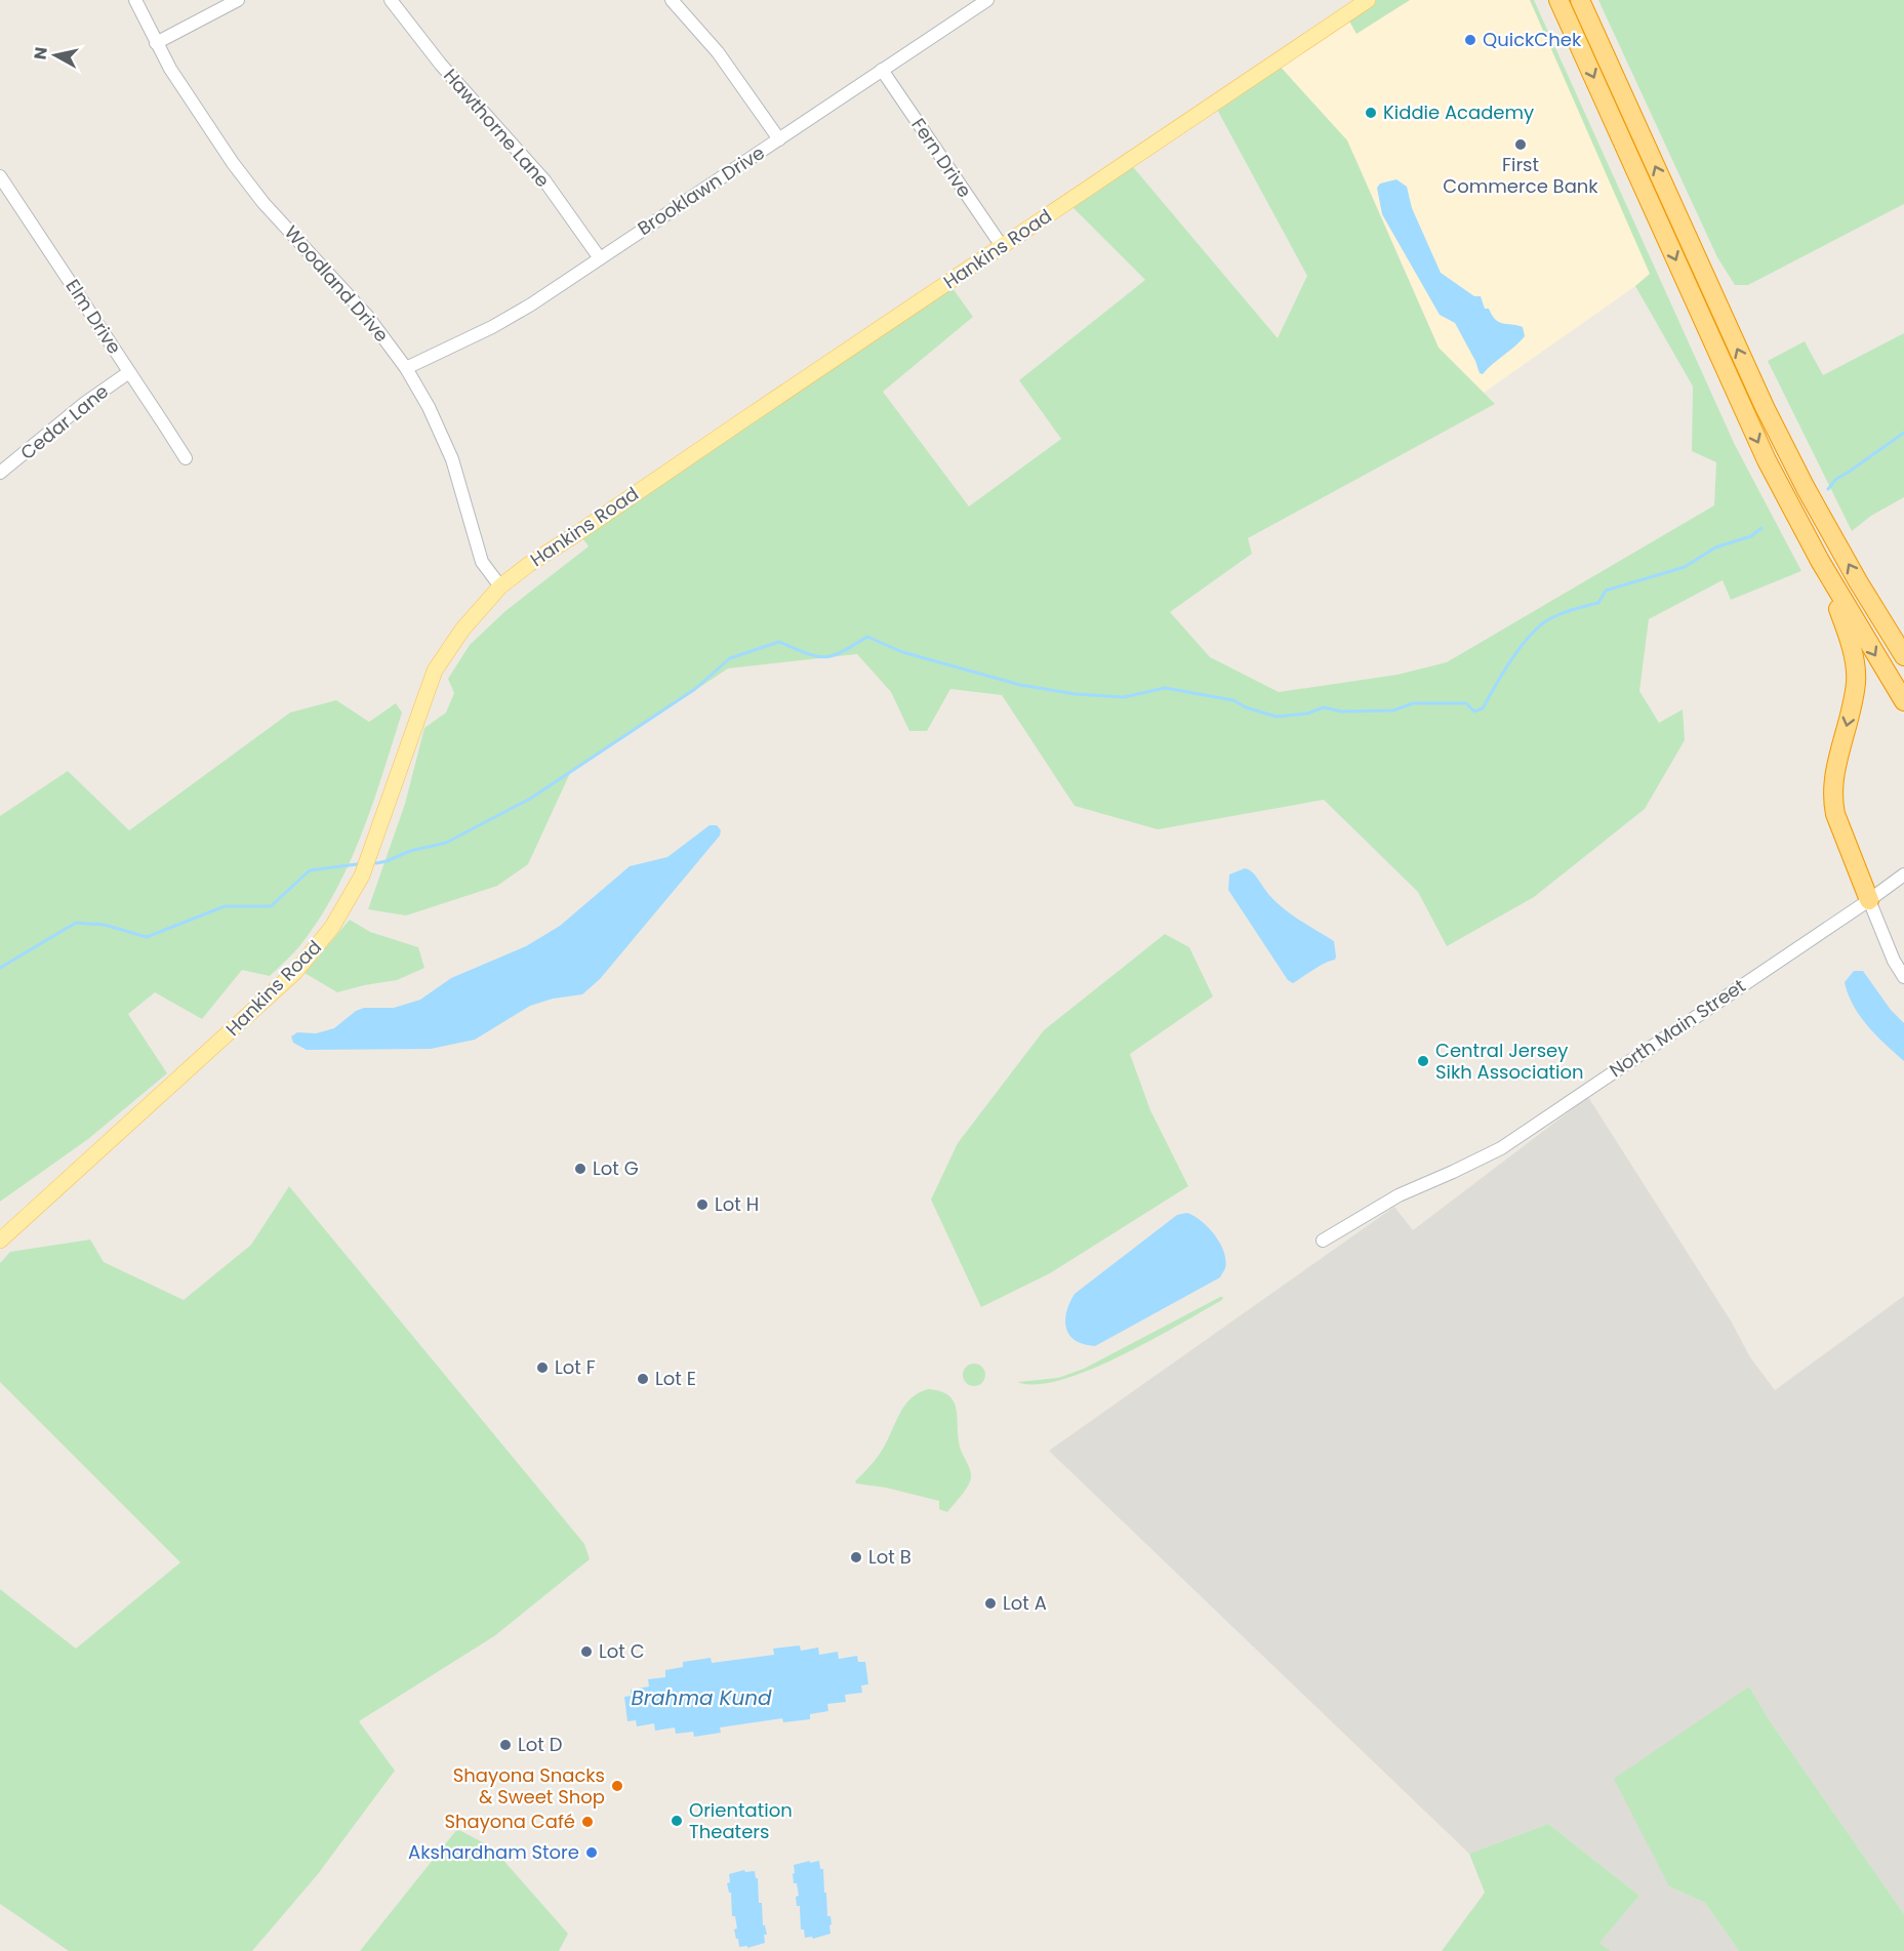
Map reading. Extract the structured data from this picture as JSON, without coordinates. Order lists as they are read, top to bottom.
{
  "streets": {
    "main road": ["Hankins Road"],
    "street": [
      "Hawthorne Lane",
      "Fern Drive",
      "Brooklawn Drive",
      "Woodland Drive",
      "Elm Drive",
      "Cedar Lane",
      "North Main Street"
    ]
  },
  "crossings": [
    ["Hawthorne Lane", "Brooklawn Drive"],
    ["Fern Drive", "Brooklawn Drive"],
    ["Fern Drive", "Hankins Road"],
    ["Brooklawn Drive", "Woodland Drive"],
    ["Hankins Road", "Woodland Drive"],
    ["Elm Drive", "Cedar Lane"]
  ],
  "water": ["Brahma Kund"],
  "places": [
    "QuickChek",
    "Kiddie Academy",
    "First Commerce Bank",
    "Central Jersey Sikh Association",
    "Lot G",
    "Lot H",
    "Lot F",
    "Lot E",
    "Lot B",
    "Lot A",
    "Lot C",
    "Lot D",
    "Shayona Snacks & Sweet Shop",
    "Orientation Theaters",
    "Shayona Café",
    "Akshardham Store"
  ],
  "north": "left"
}
